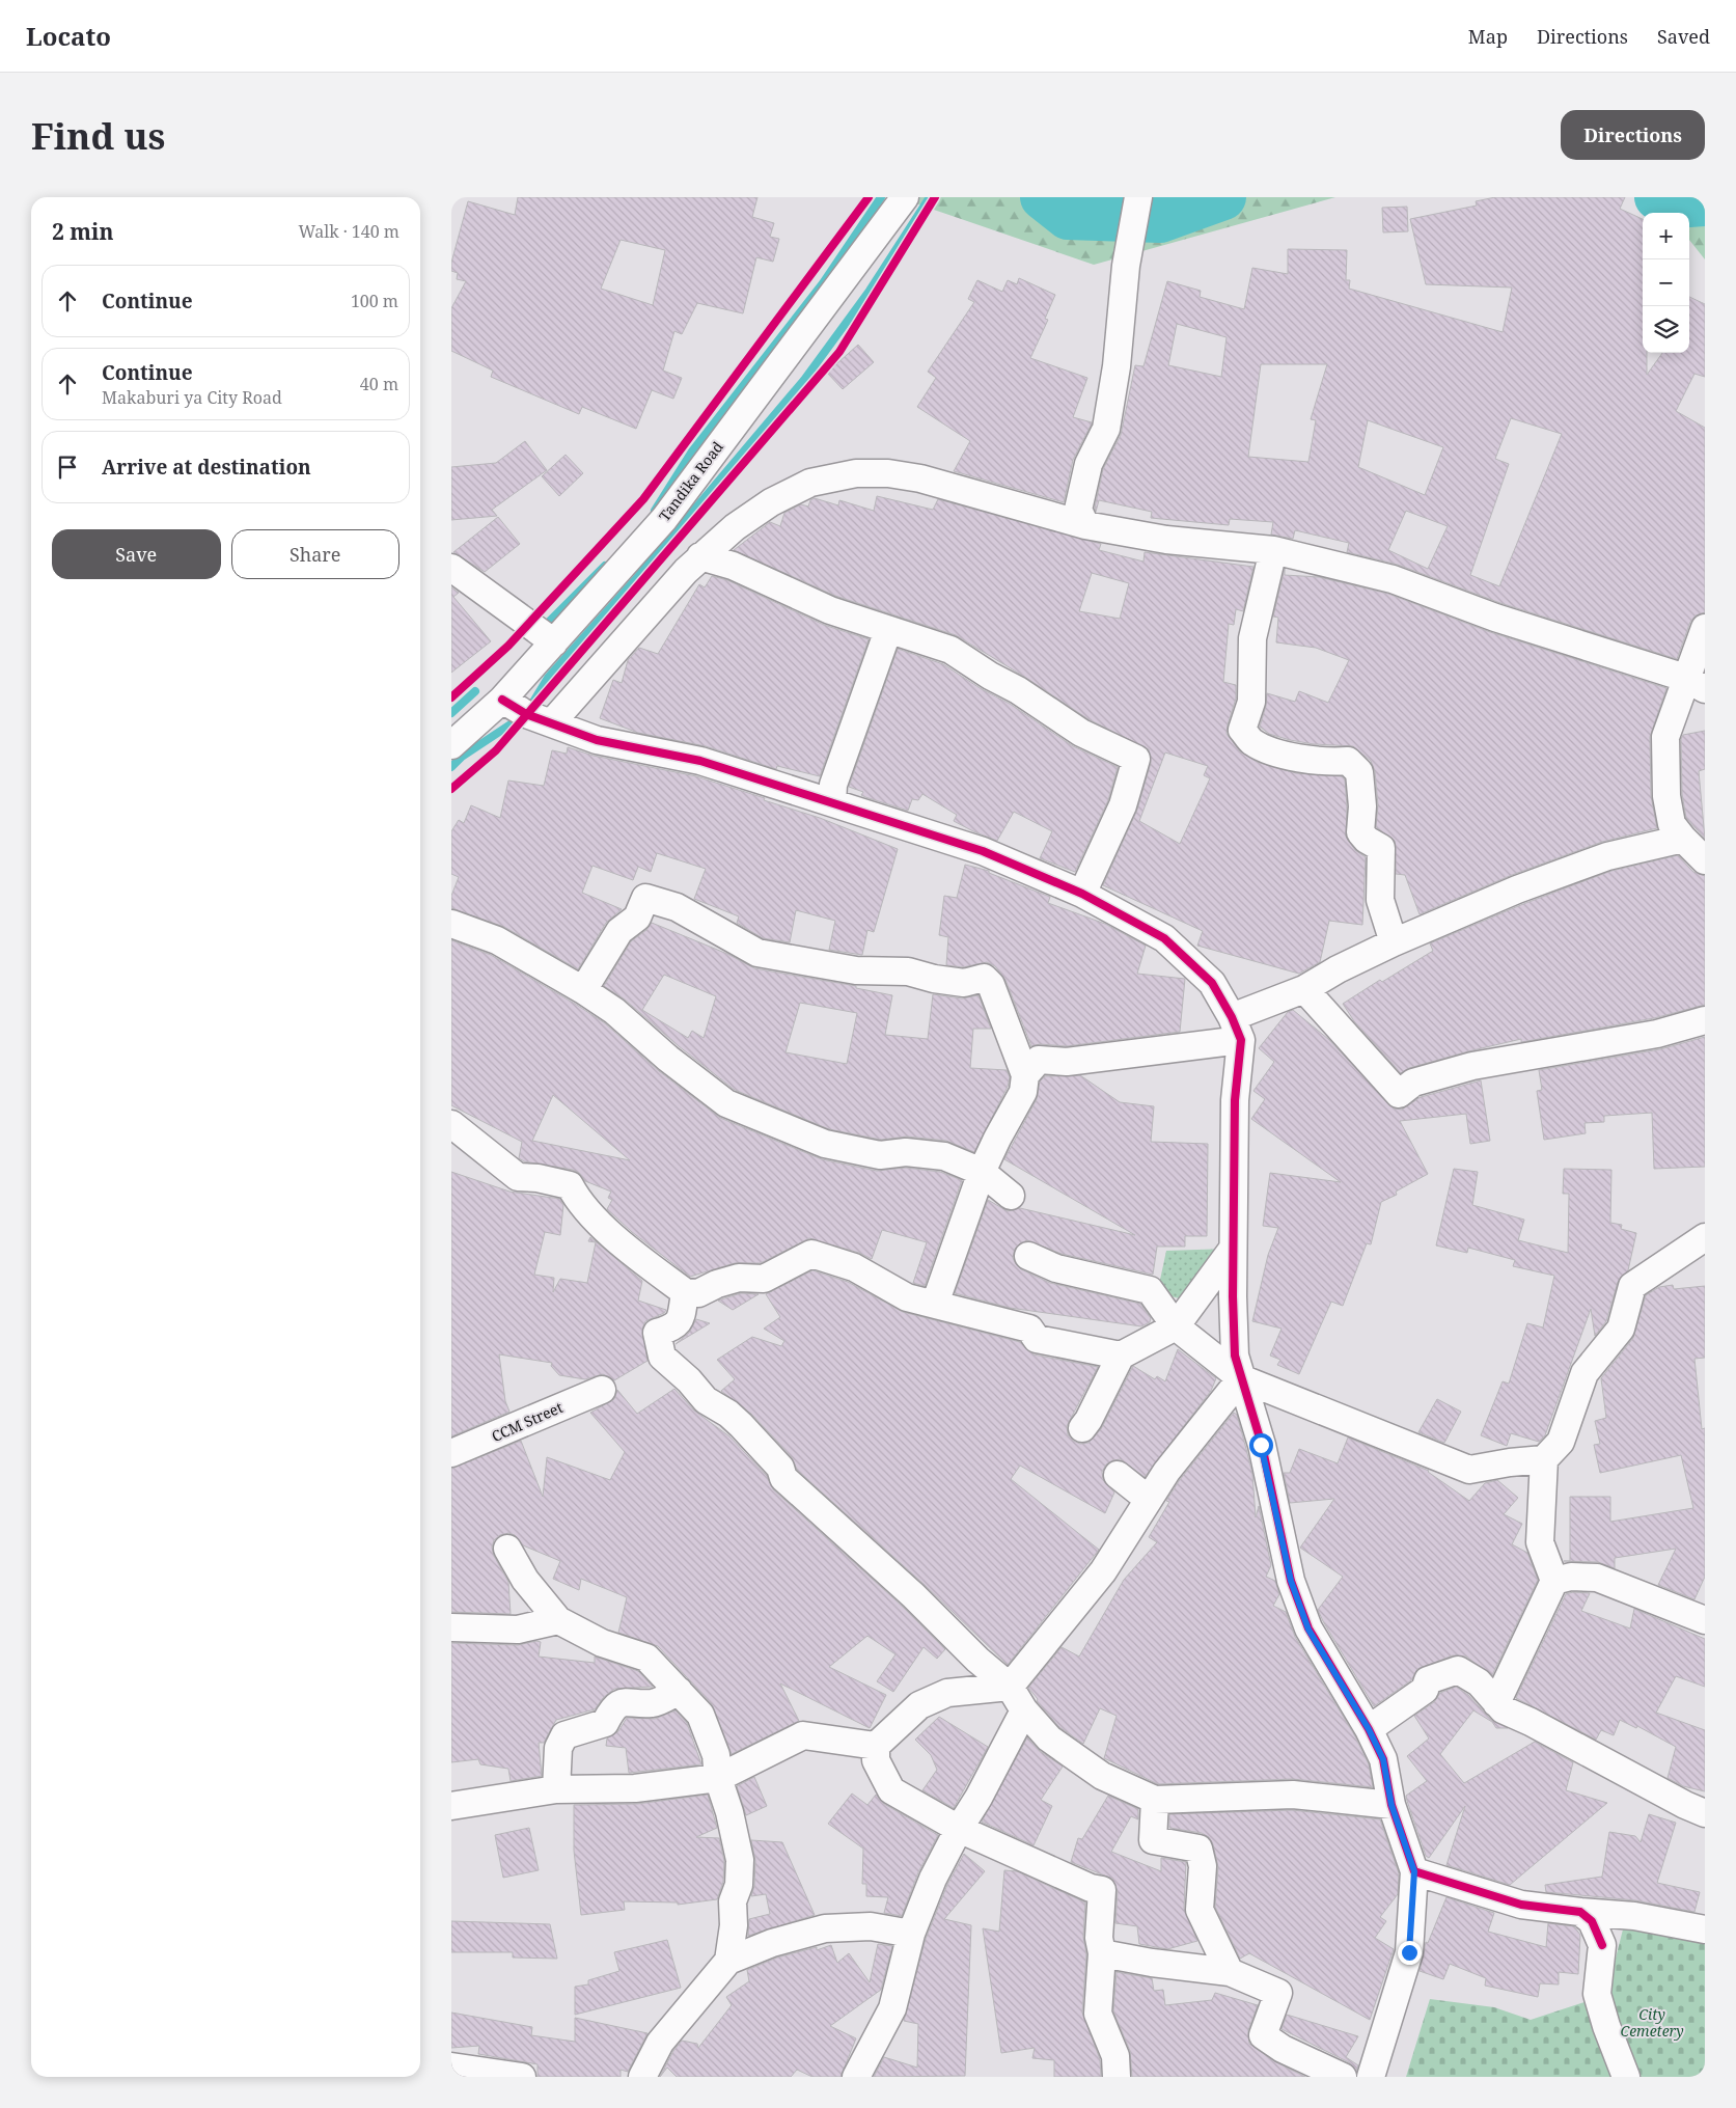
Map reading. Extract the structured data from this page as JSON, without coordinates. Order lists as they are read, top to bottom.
{
  "streets": {
    "street": ["Tandika Road", "CCM Street"]
  },
  "parks": ["City Cemetery"],
  "page": {
    "header": "Locato",
    "nav": ["Map", "Directions", "Saved"],
    "buttons": [
      "Directions",
      ["Save", "Share"]
    ],
    "title": "Find us",
    "heading": ["2 min", "Walk · 140 m"],
    "map_buttons": ["+", "−"],
    "list": [
      ["Continue", "100 m"],
      ["Continue", "Makaburi ya City Road", "40 m"],
      "Arrive at destination"
    ]
  }
}
